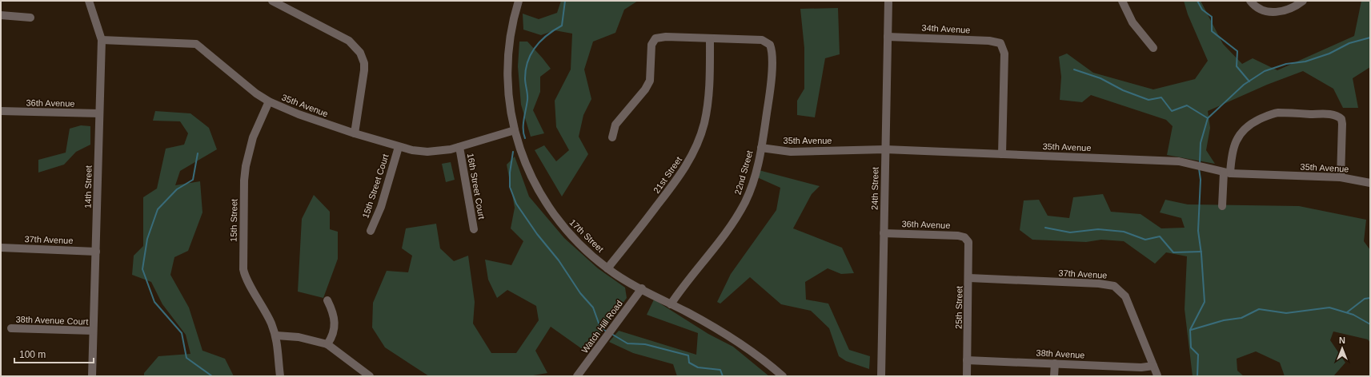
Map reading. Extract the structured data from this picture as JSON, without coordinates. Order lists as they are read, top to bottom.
{
  "streets": {
    "street": [
      "34th Avenue",
      "36th Avenue",
      "35th Avenue",
      "22nd Street",
      "21st Street",
      "15th Street Court",
      "16th Street Court",
      "14th Street",
      "24th Street",
      "15th Street",
      "17th Street",
      "37th Avenue",
      "25th Street",
      "38th Avenue Court",
      "Watch Hill Road",
      "38th Avenue"
    ]
  },
  "crossings": [
    ["34th Avenue", "35th Avenue"],
    ["34th Avenue", "24th Street"],
    ["36th Avenue", "14th Street"],
    ["36th Avenue", "24th Street"],
    ["36th Avenue", "25th Street"],
    ["35th Avenue", "22nd Street"],
    ["35th Avenue", "15th Street Court"],
    ["35th Avenue", "16th Street Court"],
    ["35th Avenue", "14th Street"],
    ["35th Avenue", "24th Street"],
    ["35th Avenue", "15th Street"],
    ["35th Avenue", "17th Street"],
    ["22nd Street", "21st Street"],
    ["22nd Street", "17th Street"],
    ["21st Street", "17th Street"],
    ["14th Street", "37th Avenue"],
    ["14th Street", "38th Avenue Court"],
    ["17th Street", "Watch Hill Road"],
    ["37th Avenue", "25th Street"],
    ["37th Avenue", "38th Avenue"],
    ["25th Street", "38th Avenue"]
  ],
  "scale_bar": "100 m",
  "north": "top"
}
